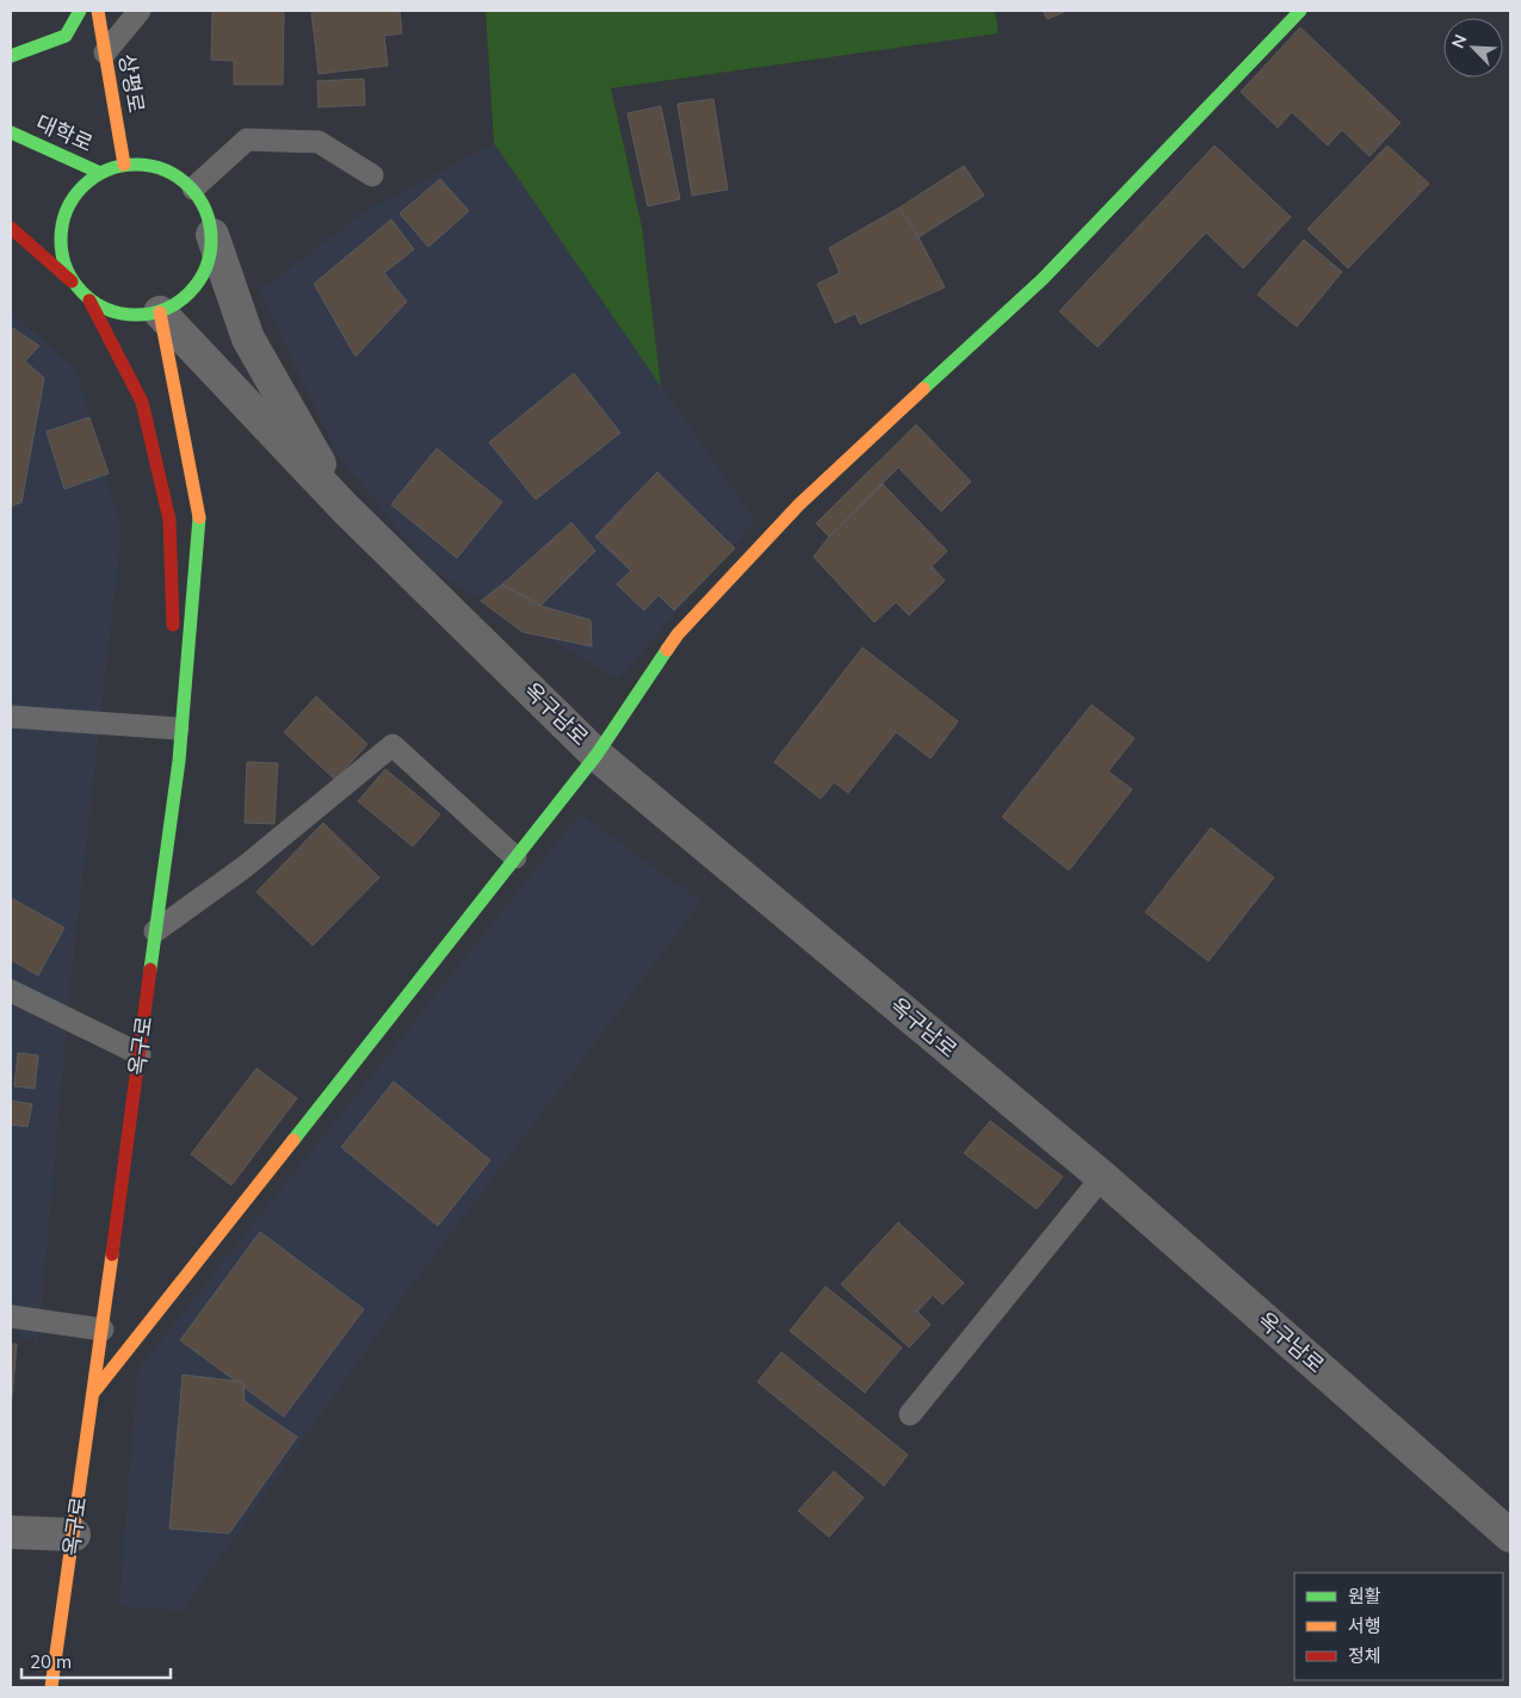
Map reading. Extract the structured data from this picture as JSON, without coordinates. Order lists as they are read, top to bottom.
{
  "streets": {
    "main road": ["상평로", "대학로", "옥구로"],
    "street": ["옥구남로"]
  },
  "crossings": [
    ["상평로", "대학로"]
  ],
  "legend": ["원활", "서행", "정체"],
  "scale_bar": "20 m",
  "north": "top left"
}
